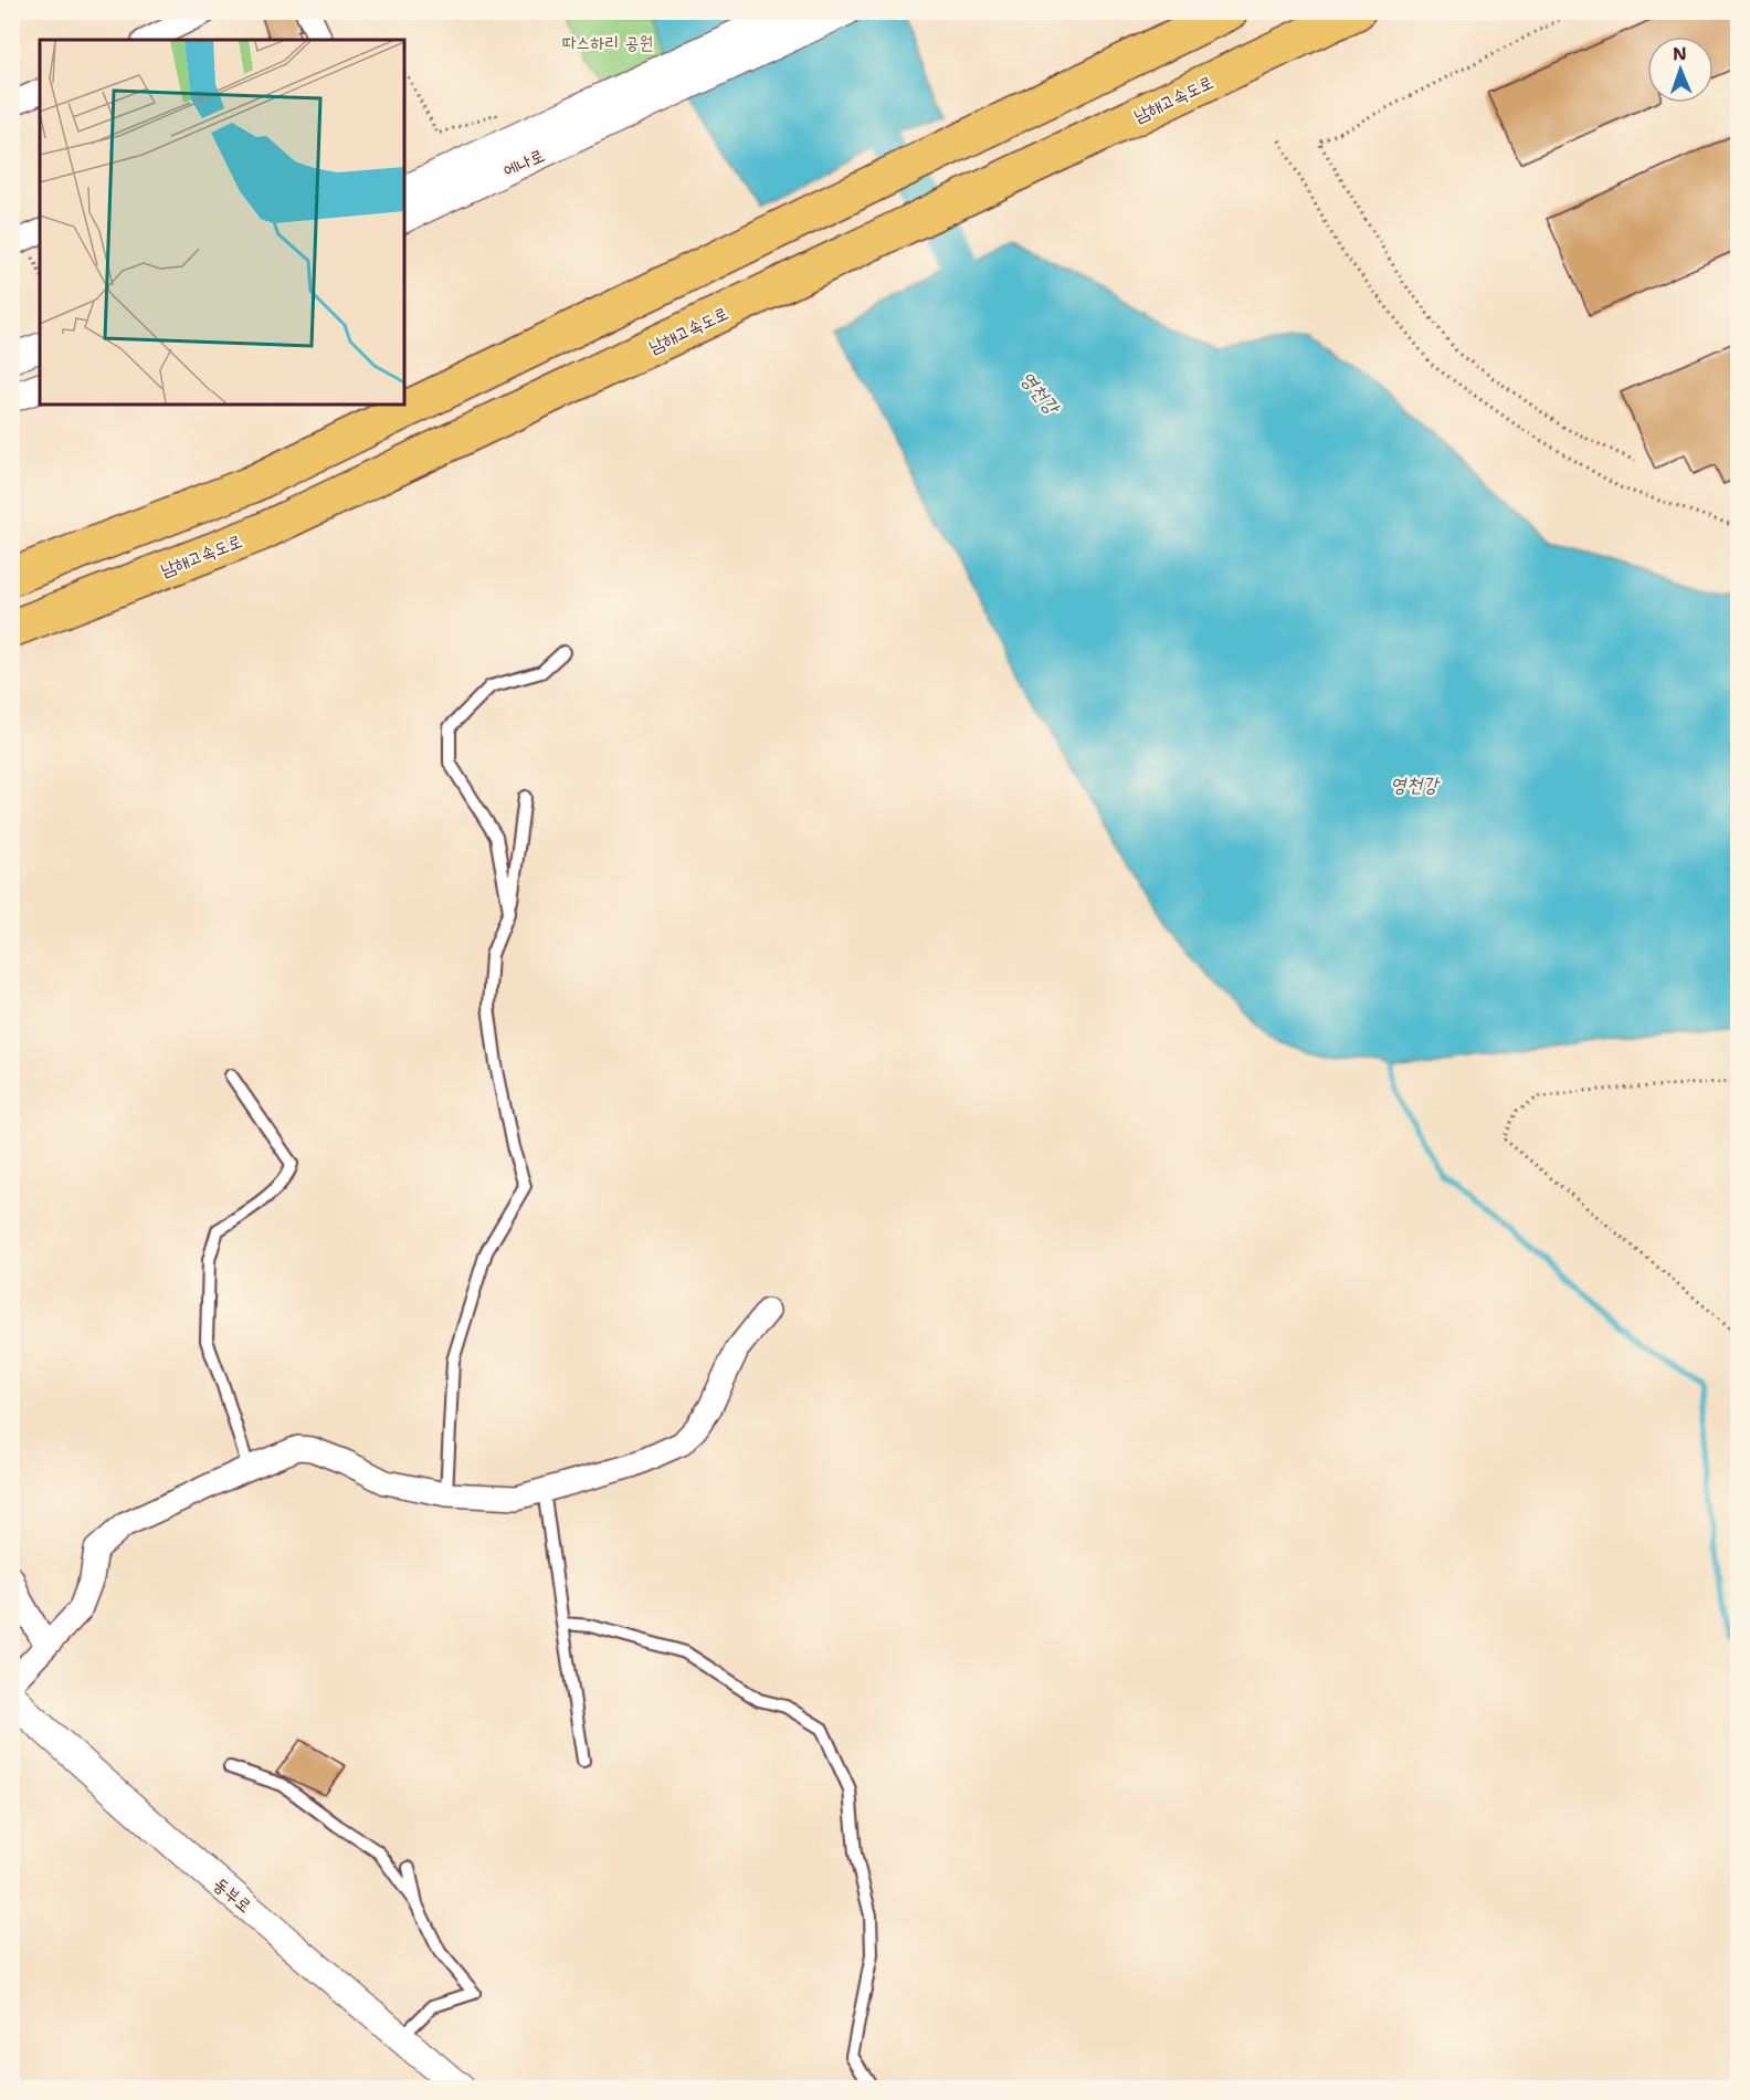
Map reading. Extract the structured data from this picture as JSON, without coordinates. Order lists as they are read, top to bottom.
{
  "streets": {
    "highway": ["남해고속도로"],
    "street": ["에나로", "동부로"]
  },
  "water": ["영천강"],
  "parks": ["따스하리 공원"],
  "north": "top"
}
